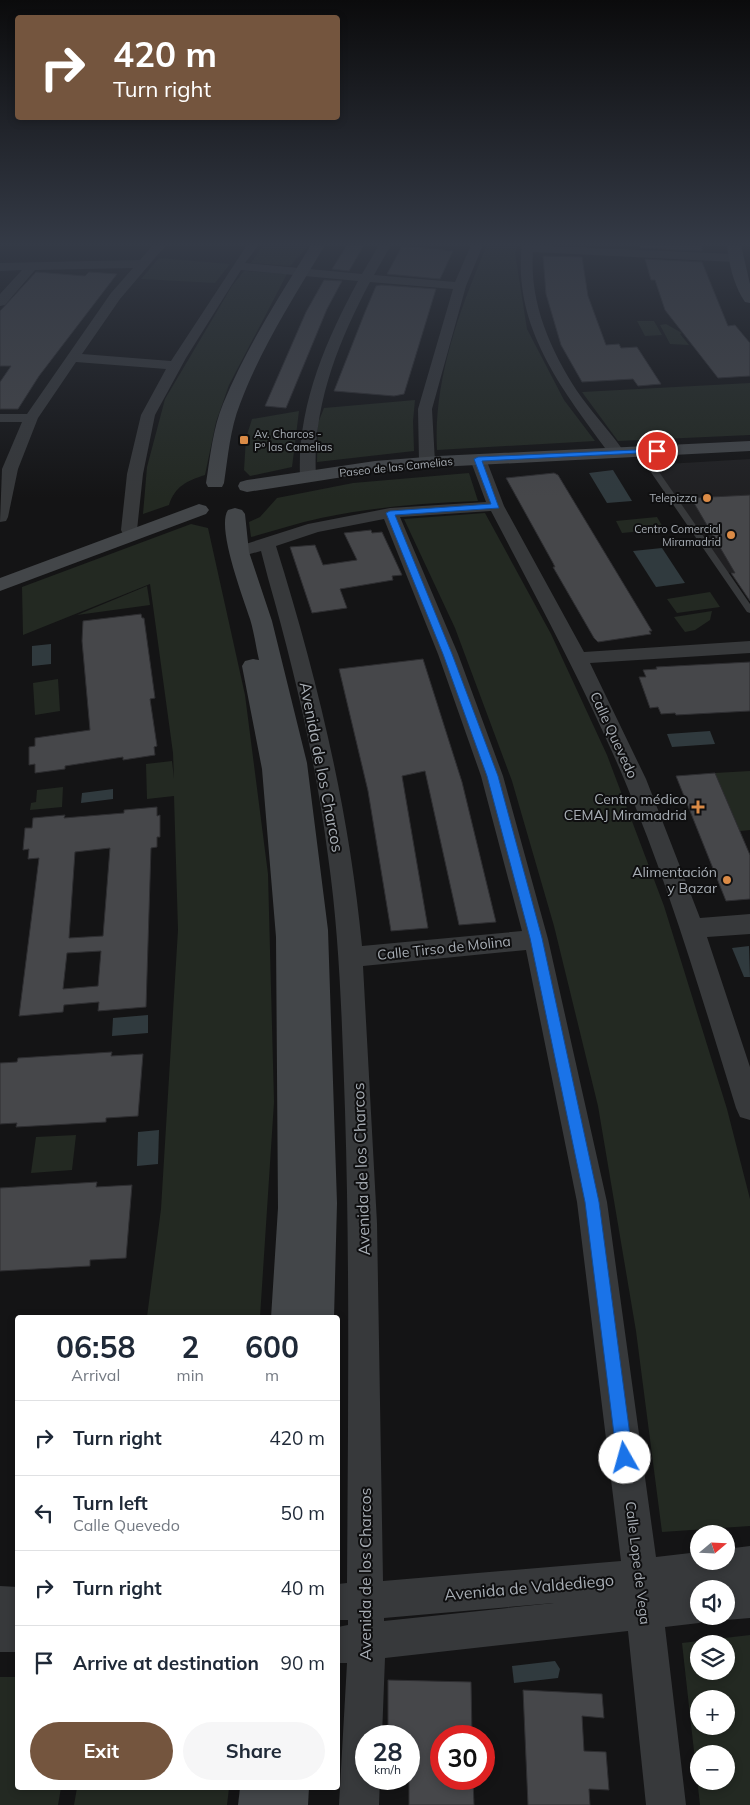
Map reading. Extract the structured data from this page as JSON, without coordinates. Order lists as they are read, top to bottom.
{
  "streets": {
    "street": [
      "Paseo de las Camelias",
      "Calle Quevedo",
      "Avenida de los Charcos",
      "Calle Tirso de Molina",
      "Calle Lope de Vega",
      "Avenida de Valdediego"
    ]
  },
  "crossings": [
    ["Paseo de las Camelias", "Calle Quevedo"],
    ["Paseo de las Camelias", "Avenida de los Charcos"],
    ["Avenida de los Charcos", "Calle Tirso de Molina"],
    ["Avenida de los Charcos", "Avenida de Valdediego"],
    ["Calle Tirso de Molina", "Calle Lope de Vega"],
    ["Calle Lope de Vega", "Avenida de Valdediego"]
  ],
  "places": {
    "transit": ["Av. Charcos - Pº las Camelias"],
    "other": ["Telepizza", "Centro Comercial Miramadrid", "Alimentación y Bazar"],
    "health": ["Centro médico CEMAJ Miramadrid"]
  },
  "north": "right",
  "page": {
    "turn": ["420 m", "Turn right"],
    "eta": [
      "06:58",
      "Arrival",
      "2",
      "min",
      "600",
      "m"
    ],
    "list": [
      {
        "name": "Turn right",
        "value": "420 m"
      },
      {
        "name": "Turn left",
        "note": "Calle Quevedo",
        "value": "50 m"
      },
      {
        "name": "Turn right",
        "value": "40 m"
      },
      {
        "name": "Arrive at destination",
        "value": "90 m"
      }
    ],
    "map_buttons": ["+", "−"],
    "buttons": ["Exit", "Share"],
    "speed": "28 km/h",
    "limit": "30"
  }
}
